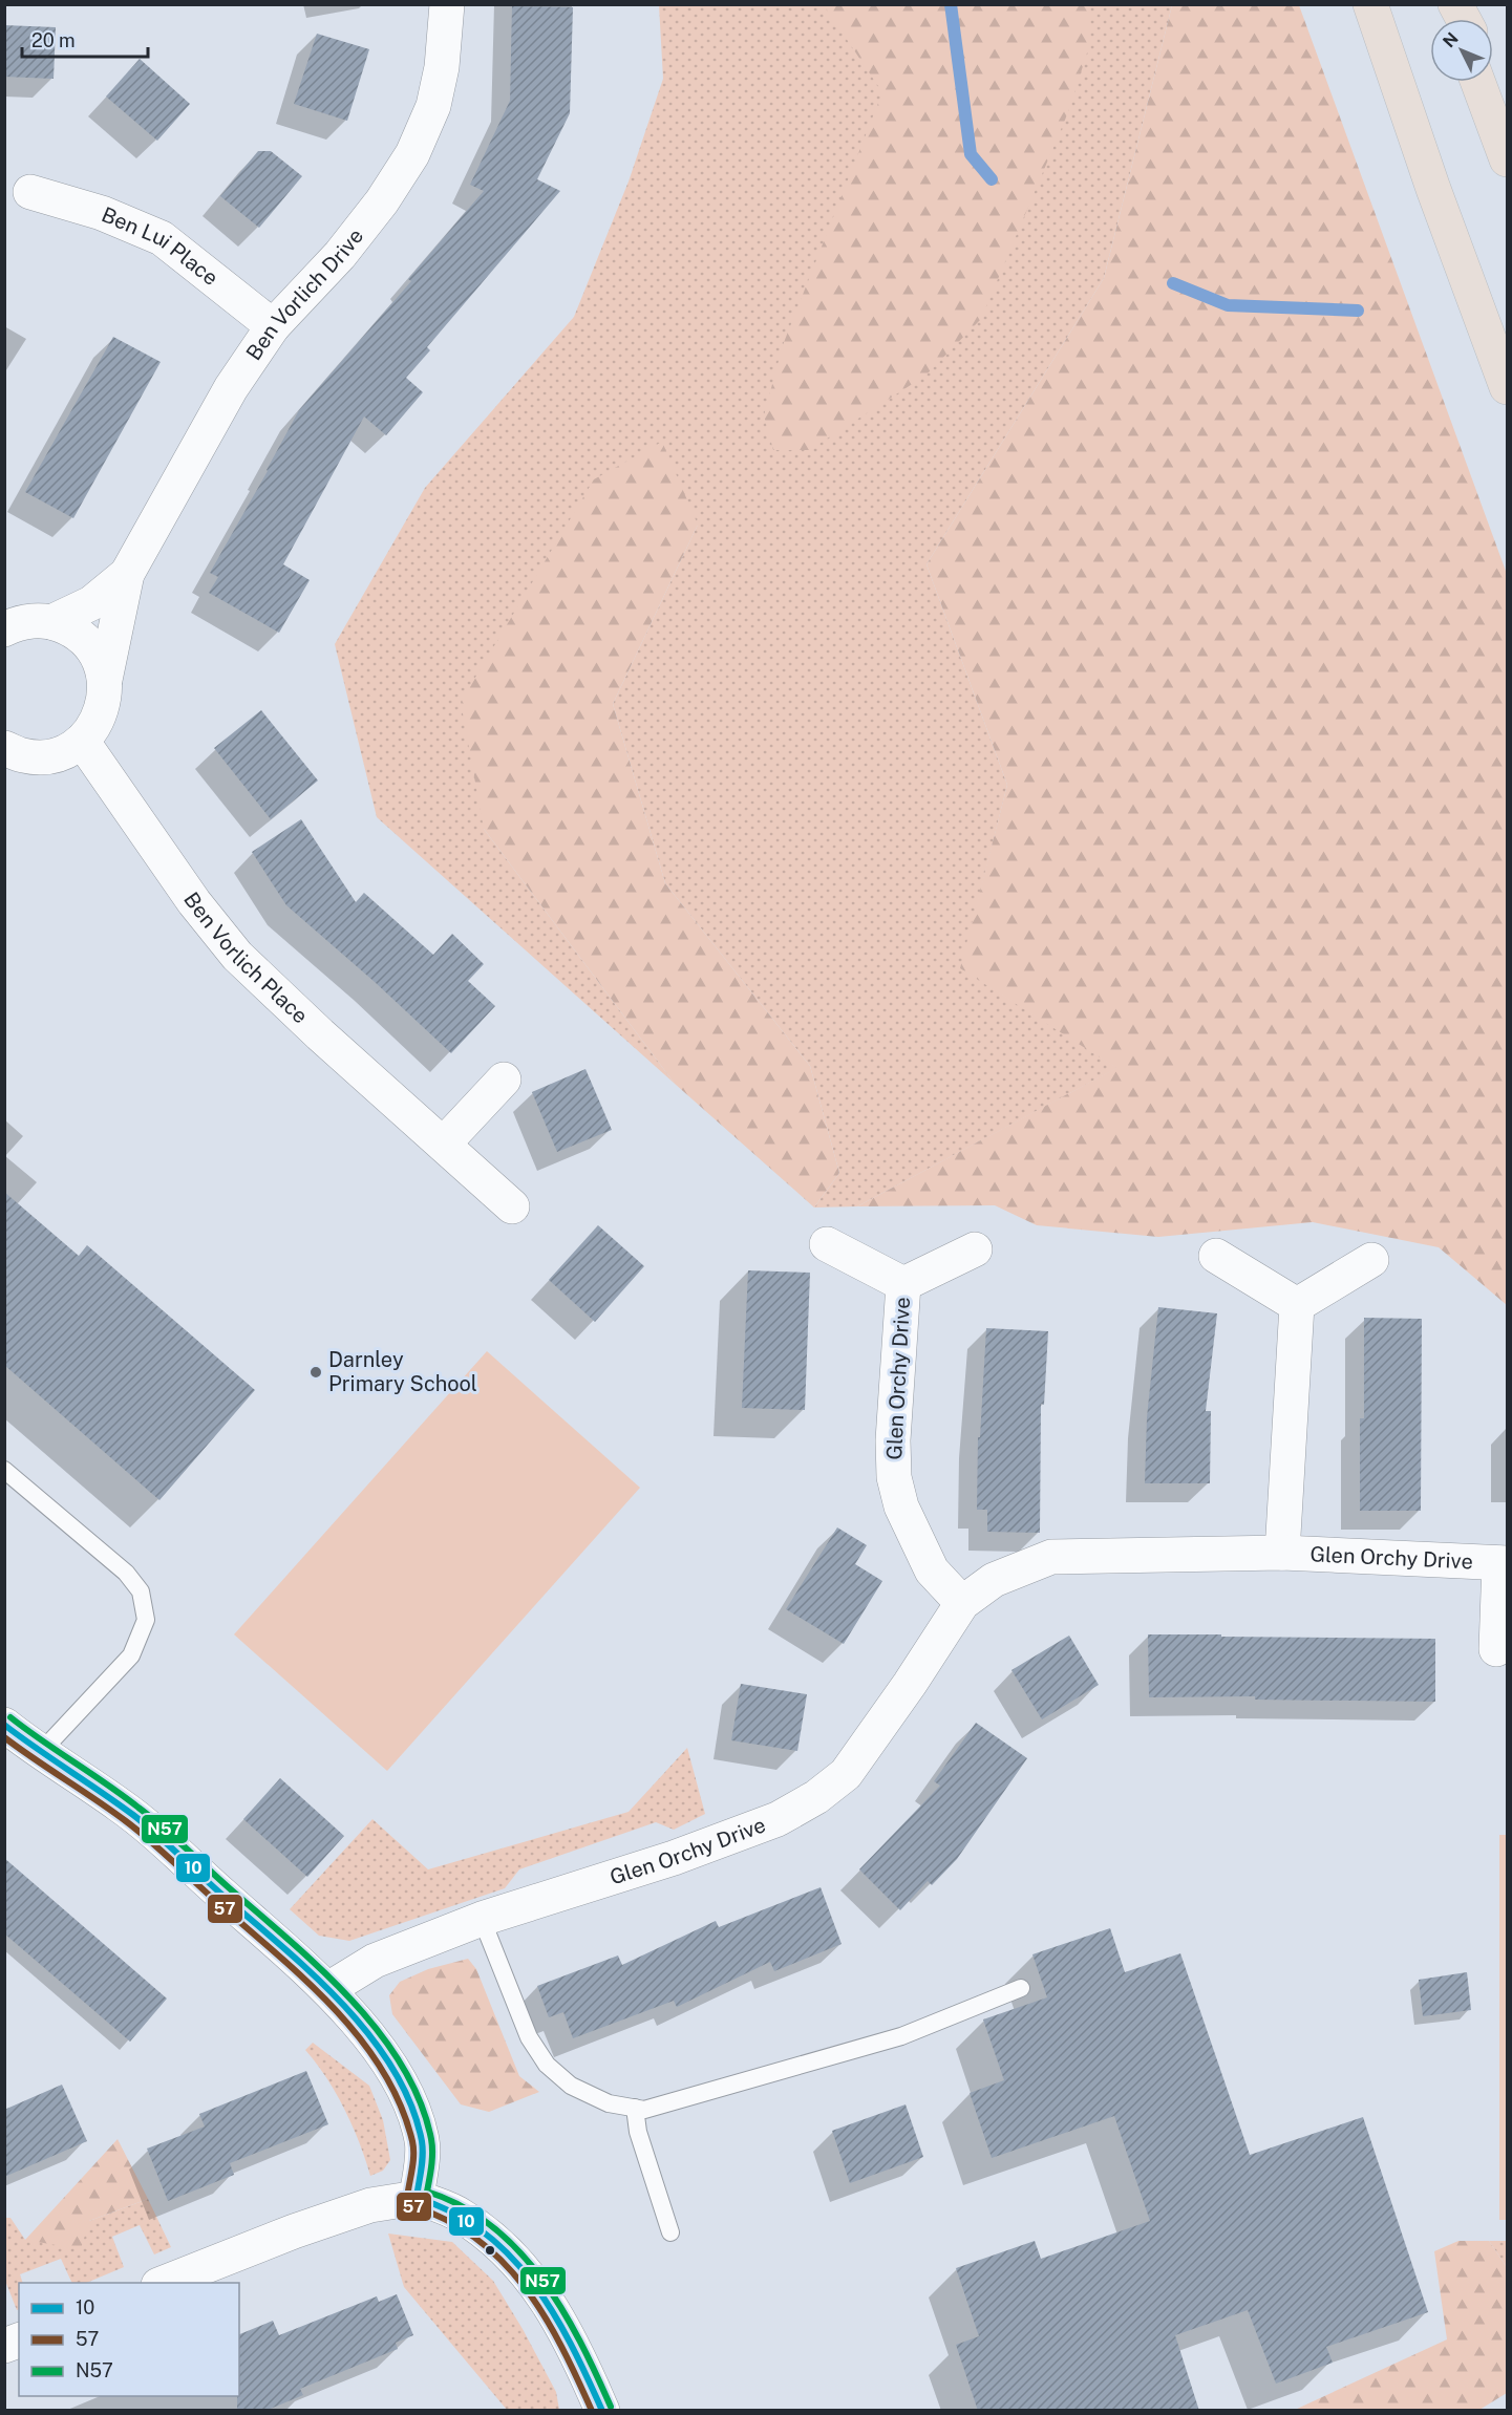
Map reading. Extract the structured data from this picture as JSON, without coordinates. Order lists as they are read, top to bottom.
{
  "streets": {
    "street": [
      "Ben Lui Place",
      "Ben Vorlich Drive",
      "Ben Vorlich Place",
      "Glen Orchy Drive"
    ]
  },
  "crossings": [
    ["Ben Lui Place", "Ben Vorlich Drive"],
    ["Ben Vorlich Drive", "Ben Vorlich Place"]
  ],
  "places": ["Darnley Primary School"],
  "lines": ["transit line N57", "transit line 10", "transit line 57"],
  "legend": ["10", "57", "N57"],
  "scale_bar": "20 m",
  "north": "top left"
}
